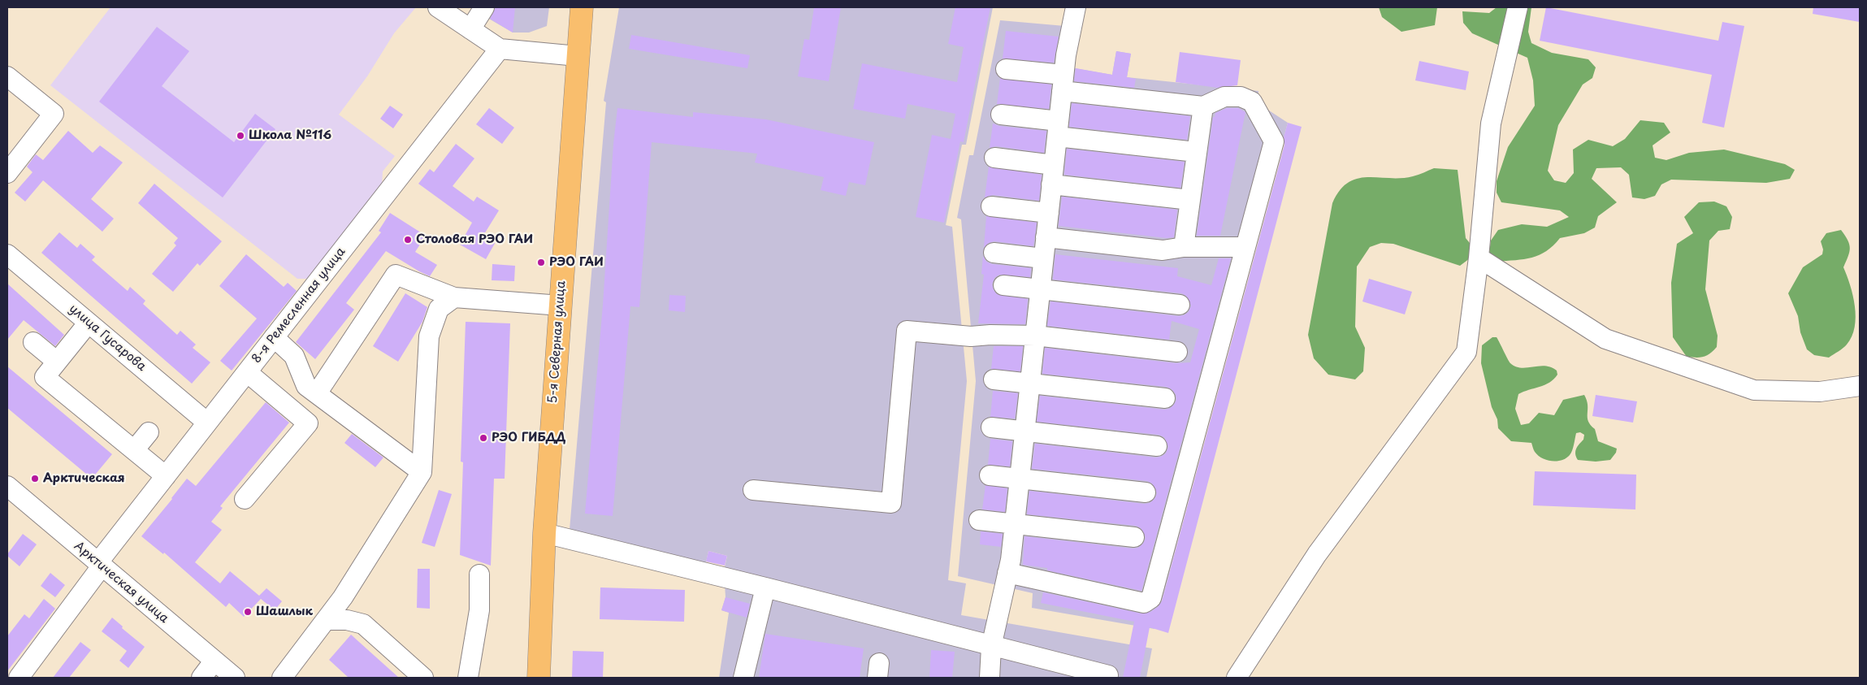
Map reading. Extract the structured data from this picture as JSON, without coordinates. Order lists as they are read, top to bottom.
{
  "streets": {
    "main road": ["5-я Северная улица"],
    "street": ["8-я Ремесленная улица", "улица Гусарова", "Арктическая улица"]
  },
  "crossings": [
    ["8-я Ремесленная улица", "улица Гусарова"],
    ["8-я Ремесленная улица", "Арктическая улица"]
  ],
  "places": [
    "Школа №116",
    "Столовая РЭО ГАИ",
    "РЭО ГАИ",
    "РЭО ГИБДД",
    "Арктическая",
    "Шашлык"
  ]
}
